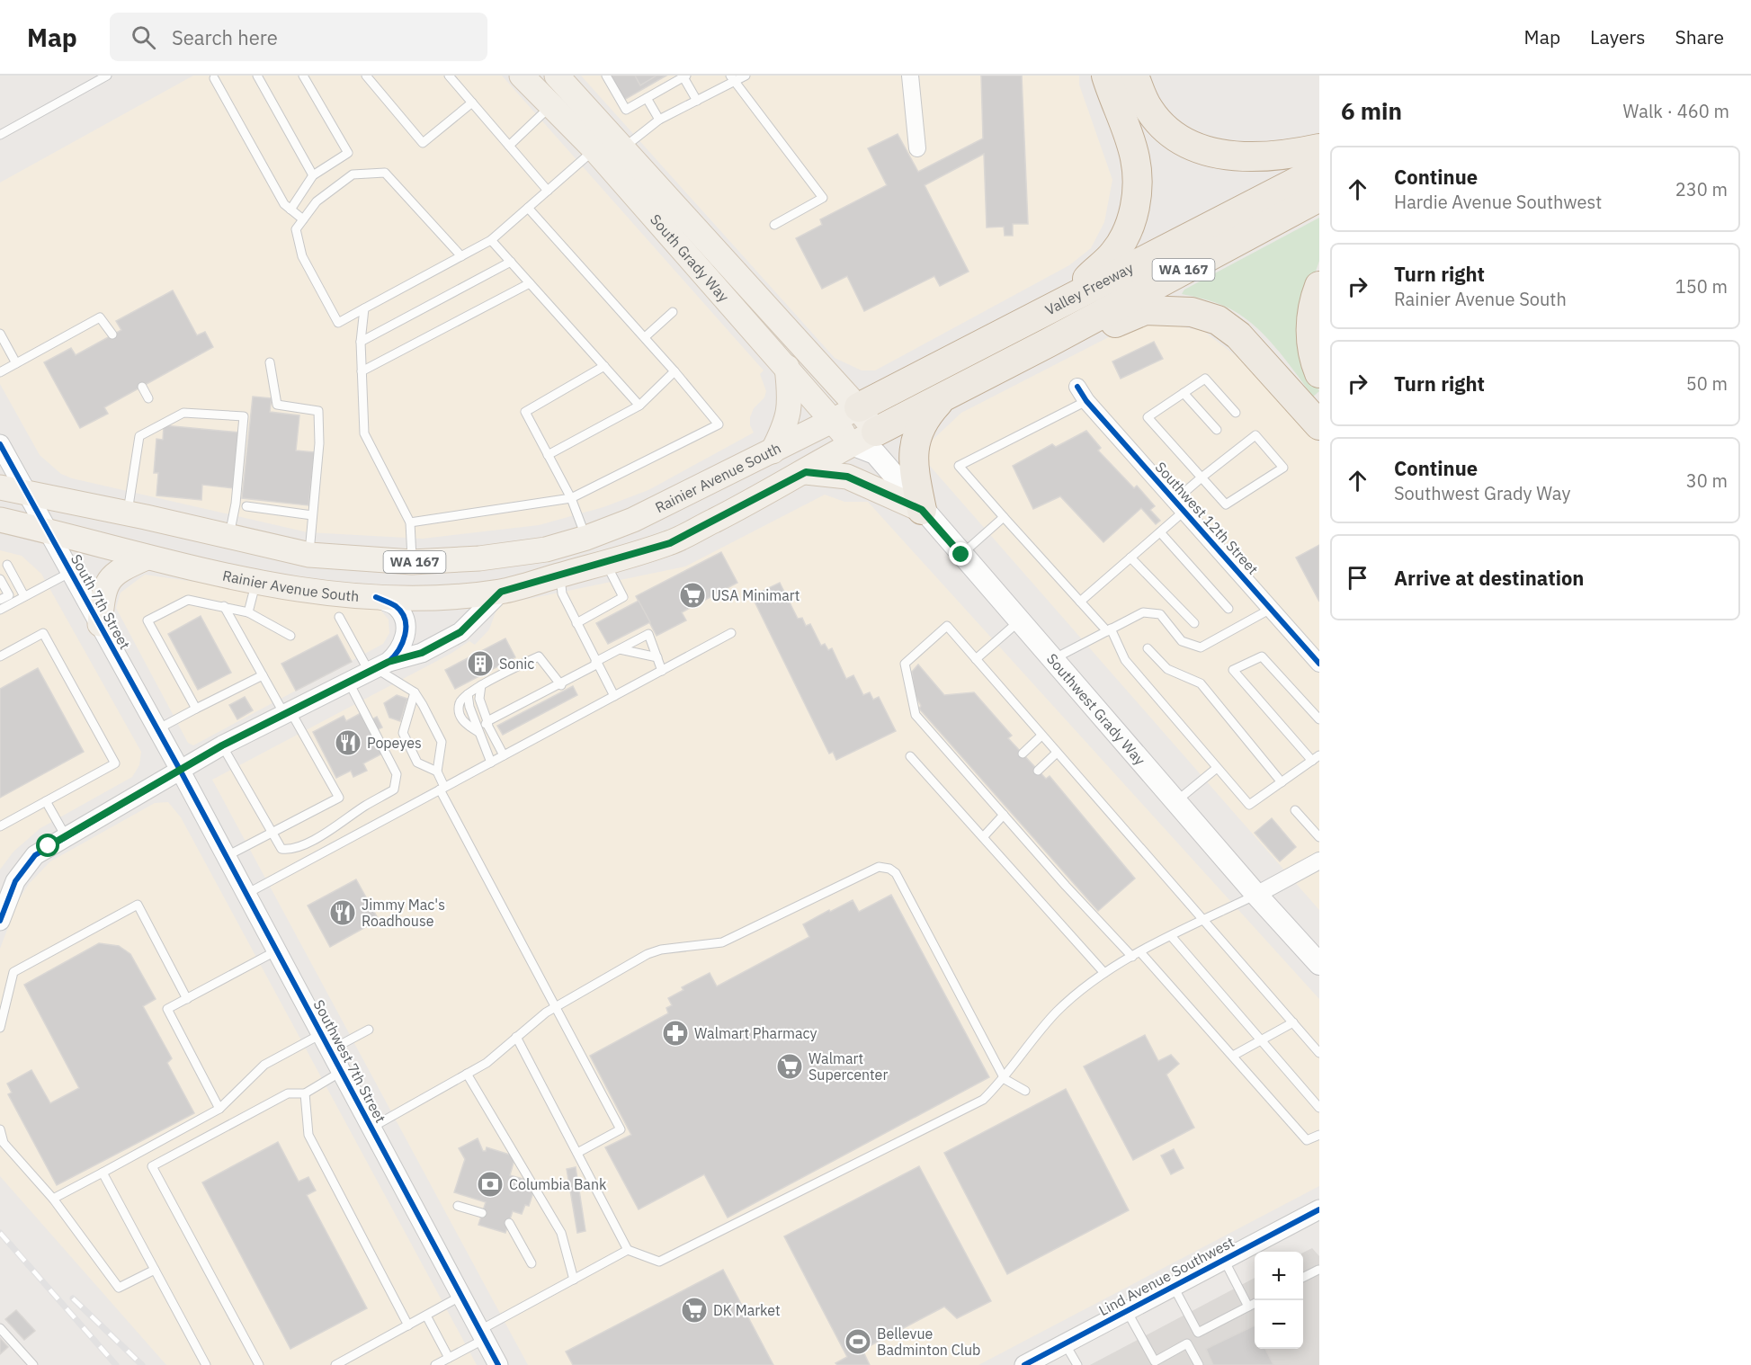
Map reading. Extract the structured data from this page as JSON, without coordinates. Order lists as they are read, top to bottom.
{
  "streets": {
    "highway": ["WA 167", "Valley Freeway"],
    "main road": ["South Grady Way", "Rainier Avenue South", "Southwest Grady Way"],
    "street": [
      "Southwest 12th Street",
      "South 7th Street",
      "Southwest 7th Street",
      "Lind Avenue Southwest"
    ]
  },
  "crossings": [
    ["South Grady Way", "Valley Freeway"],
    ["South Grady Way", "Rainier Avenue South"],
    ["South Grady Way", "Southwest Grady Way"],
    ["Valley Freeway", "Rainier Avenue South"],
    ["Valley Freeway", "Southwest Grady Way"],
    ["Rainier Avenue South", "South 7th Street"],
    ["Rainier Avenue South", "Southwest Grady Way"],
    ["South 7th Street", "Southwest 7th Street"]
  ],
  "places": {
    "supermarket": ["USA Minimart", "Walmart Supercenter", "DK Market"],
    "building": ["Sonic"],
    "restaurant": ["Popeyes", "Jimmy Mac's Roadhouse"],
    "pharmacy": ["Walmart Pharmacy"],
    "bank": ["Columbia Bank"],
    "sports": ["Bellevue Badminton Club"]
  },
  "page": {
    "header": "Map",
    "search": "Search here",
    "nav": ["Map", "Layers", "Share"],
    "heading": ["6 min", "Walk · 460 m"],
    "list": [
      ["Continue", "Hardie Avenue Southwest", "230 m"],
      ["Turn right", "Rainier Avenue South", "150 m"],
      ["Turn right", "50 m"],
      ["Continue", "Southwest Grady Way", "30 m"],
      "Arrive at destination"
    ],
    "map_buttons": ["+", "−"]
  }
}
